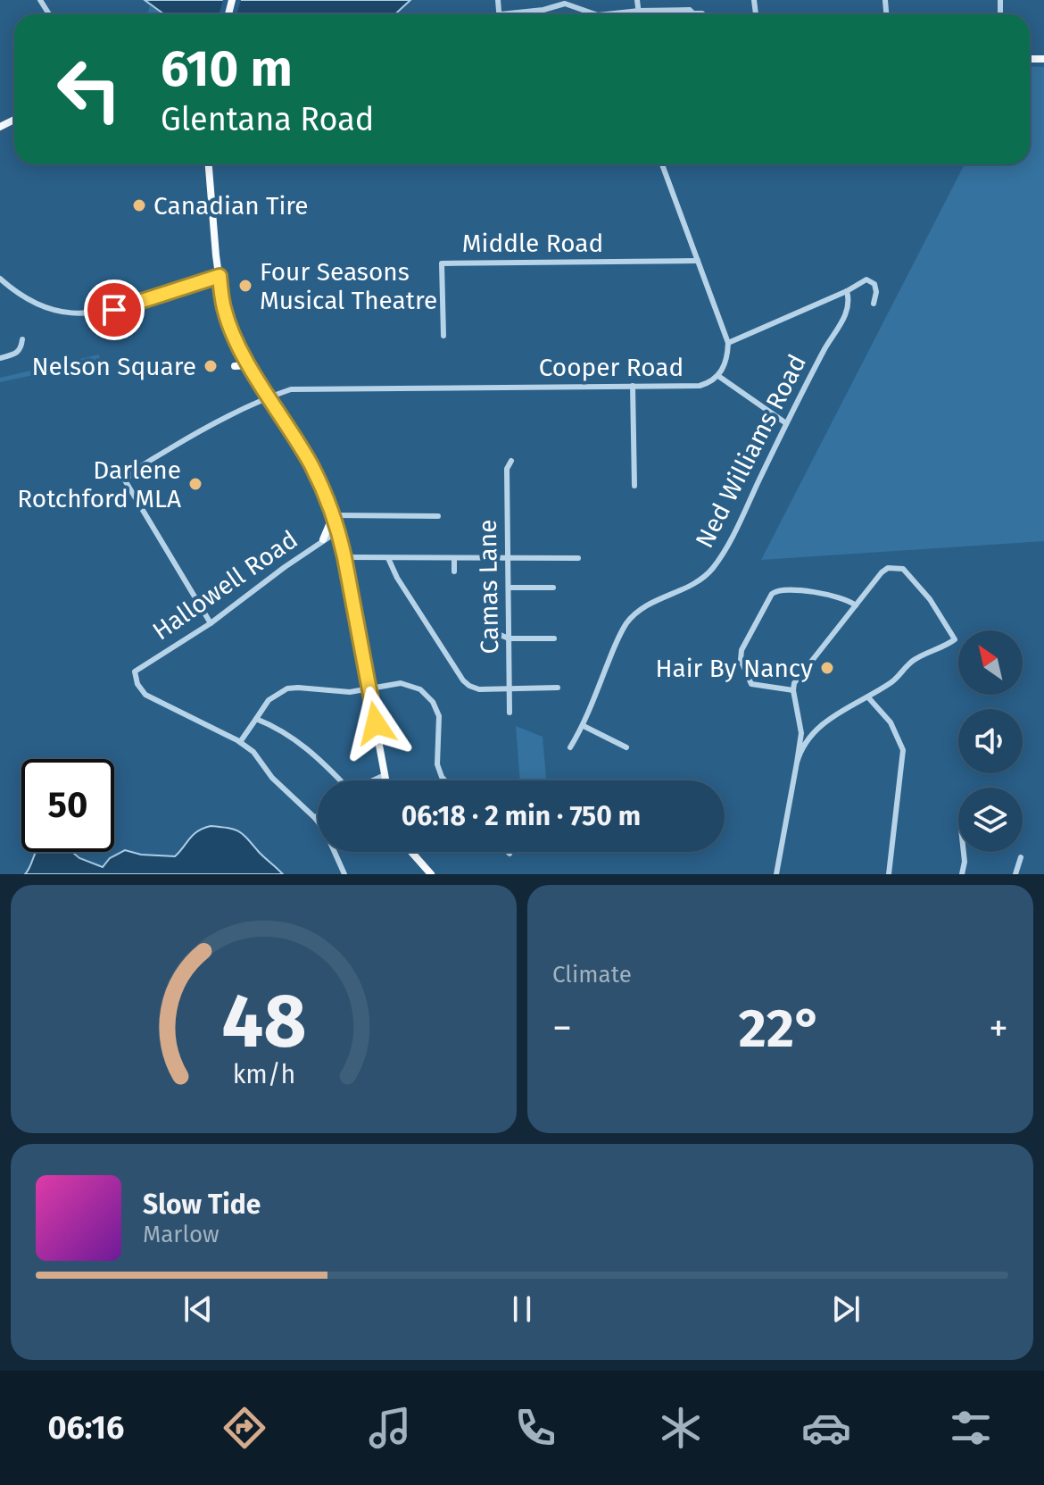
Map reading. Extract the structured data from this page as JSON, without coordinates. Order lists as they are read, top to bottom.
{
  "streets": {
    "street": [
      "Middle Road",
      "Cooper Road",
      "Ned Williams Road",
      "Hallowell Road",
      "Camas Lane"
    ]
  },
  "crossings": [
    ["Cooper Road", "Hallowell Road"]
  ],
  "places": [
    "Canadian Tire",
    "Four Seasons Musical Theatre",
    "Nelson Square",
    "Darlene Rotchford MLA",
    "Hair By Nancy"
  ],
  "north": "top left",
  "page": {
    "turn": ["610 m", "Glentana Road"],
    "limit": "50",
    "trip": "06:18 · 2 min · 750 m",
    "tile": "Climate",
    "heat": ["−", "22°", "+"],
    "song": ["Slow Tide", "Marlow"],
    "tabs": "06:16",
    "gauge": ["48", "km/h"]
  }
}
